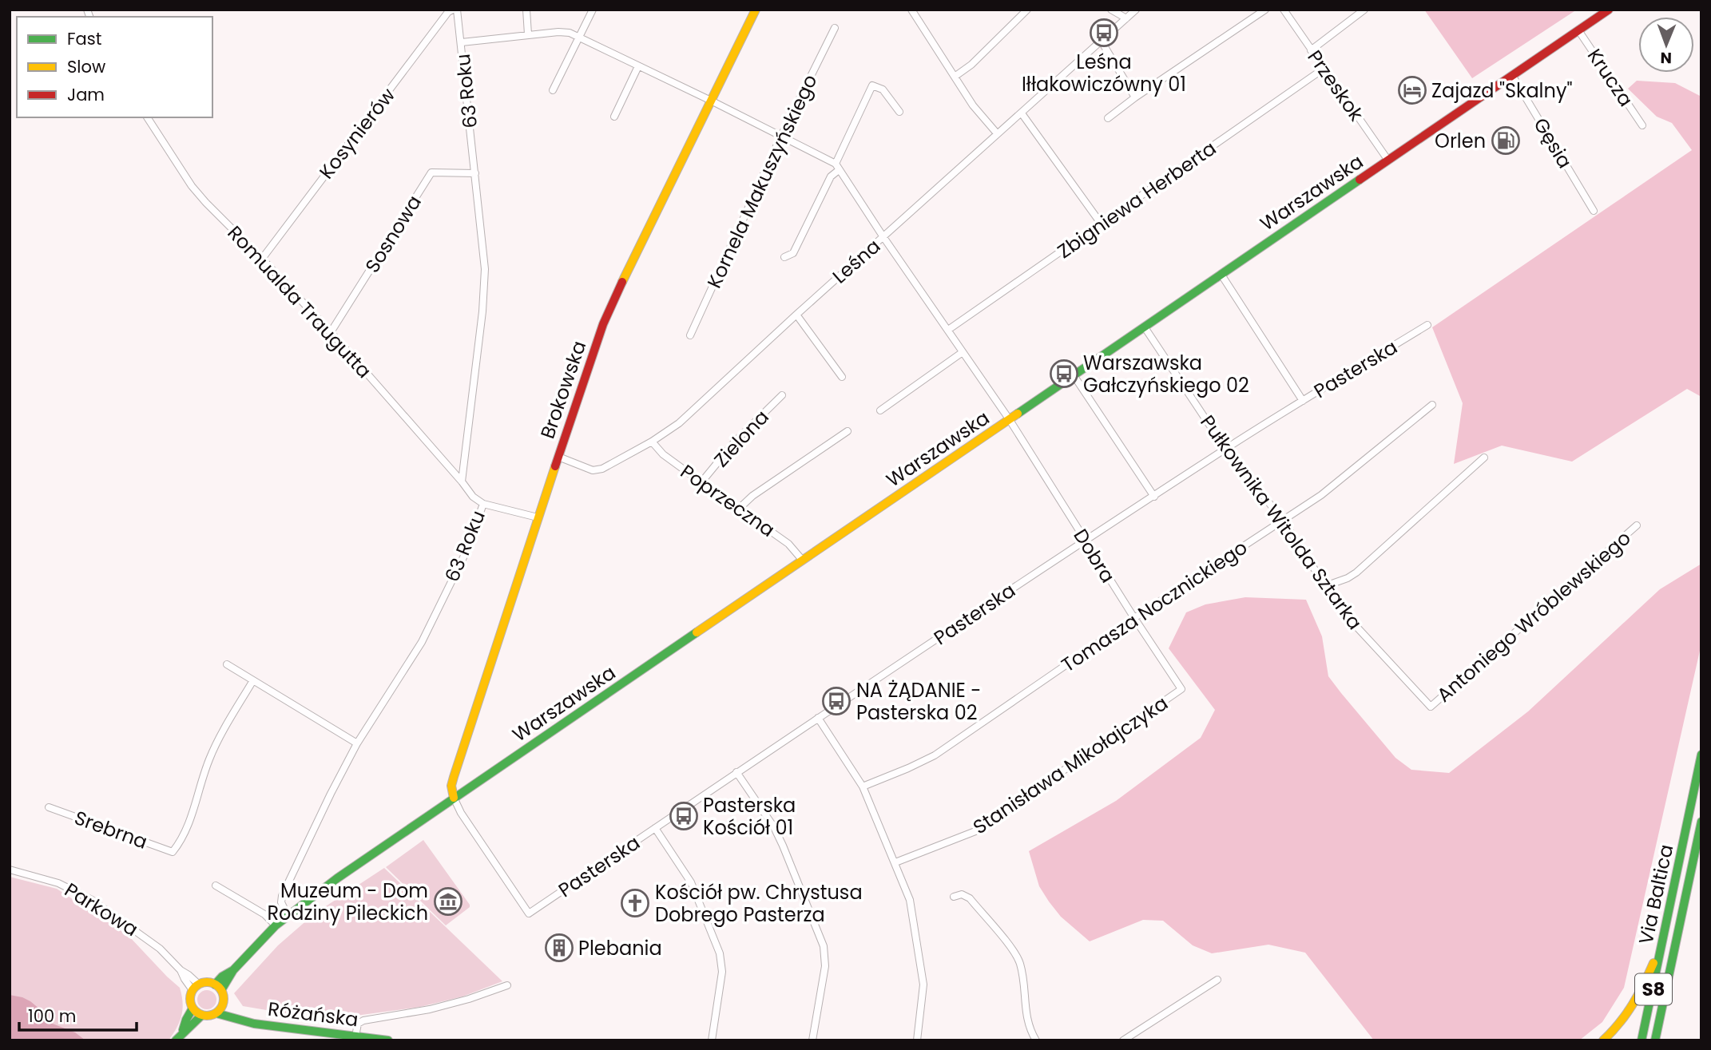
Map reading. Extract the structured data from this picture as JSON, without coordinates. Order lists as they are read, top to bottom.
{
  "streets": {
    "main road": [
      "Warszawska",
      "Brokowska",
      "Via Baltica",
      "S8",
      "Różańska"
    ],
    "street": [
      "Krucza",
      "Przeskok",
      "63 Roku",
      "Kosynierów",
      "Gęsia",
      "Kornela Makuszyńskiego",
      "Zbigniewa Herberta",
      "Sosnowa",
      "Leśna",
      "Romualda Traugutta",
      "Pasterska",
      "Zielona",
      "Poprzeczna",
      "Pułkownika Witolda Sztarka",
      "Dobra",
      "Tomasza Nocznickiego",
      "Antoniego Wróblewskiego",
      "Stanisława Mikołajczyka",
      "Srebrna",
      "Parkowa"
    ]
  },
  "crossings": [
    ["Krucza", "Warszawska"],
    ["Przeskok", "Warszawska"],
    ["Przeskok", "Zbigniewa Herberta"],
    ["63 Roku", "Warszawska"],
    ["63 Roku", "Sosnowa"],
    ["63 Roku", "Romualda Traugutta"],
    ["Kosynierów", "Romualda Traugutta"],
    ["Gęsia", "Warszawska"],
    ["Warszawska", "Pasterska"],
    ["Warszawska", "Brokowska"],
    ["Warszawska", "Poprzeczna"],
    ["Warszawska", "Pułkownika Witolda Sztarka"],
    ["Warszawska", "Dobra"],
    ["Warszawska", "Parkowa"],
    ["Warszawska", "Różańska"],
    ["Zbigniewa Herberta", "Dobra"],
    ["Sosnowa", "Romualda Traugutta"],
    ["Leśna", "Brokowska"],
    ["Leśna", "Poprzeczna"],
    ["Leśna", "Dobra"],
    ["Pasterska", "Brokowska"],
    ["Pasterska", "Pułkownika Witolda Sztarka"],
    ["Pasterska", "Dobra"],
    ["Zielona", "Poprzeczna"],
    ["Pułkownika Witolda Sztarka", "Tomasza Nocznickiego"],
    ["Pułkownika Witolda Sztarka", "Antoniego Wróblewskiego"],
    ["Dobra", "Tomasza Nocznickiego"],
    ["Dobra", "Stanisława Mikołajczyka"],
    ["Parkowa", "Różańska"]
  ],
  "places": {
    "bus stop": [
      "Leśna Iłłakowiczówny 01",
      "Warszawska Gałczyńskiego 02",
      "NA ŻĄDANIE - Pasterska 02",
      "Pasterska Kościół 01"
    ],
    "hotel": ["Zajazd \"Skalny\""],
    "fuel station": ["Orlen"],
    "museum": ["Muzeum - Dom Rodziny Pileckich"],
    "church": ["Kościół pw. Chrystusa Dobrego Pasterza"],
    "building": ["Plebania"]
  },
  "legend": ["Fast", "Slow", "Jam"],
  "scale_bar": "100 m",
  "north": "bottom"
}
